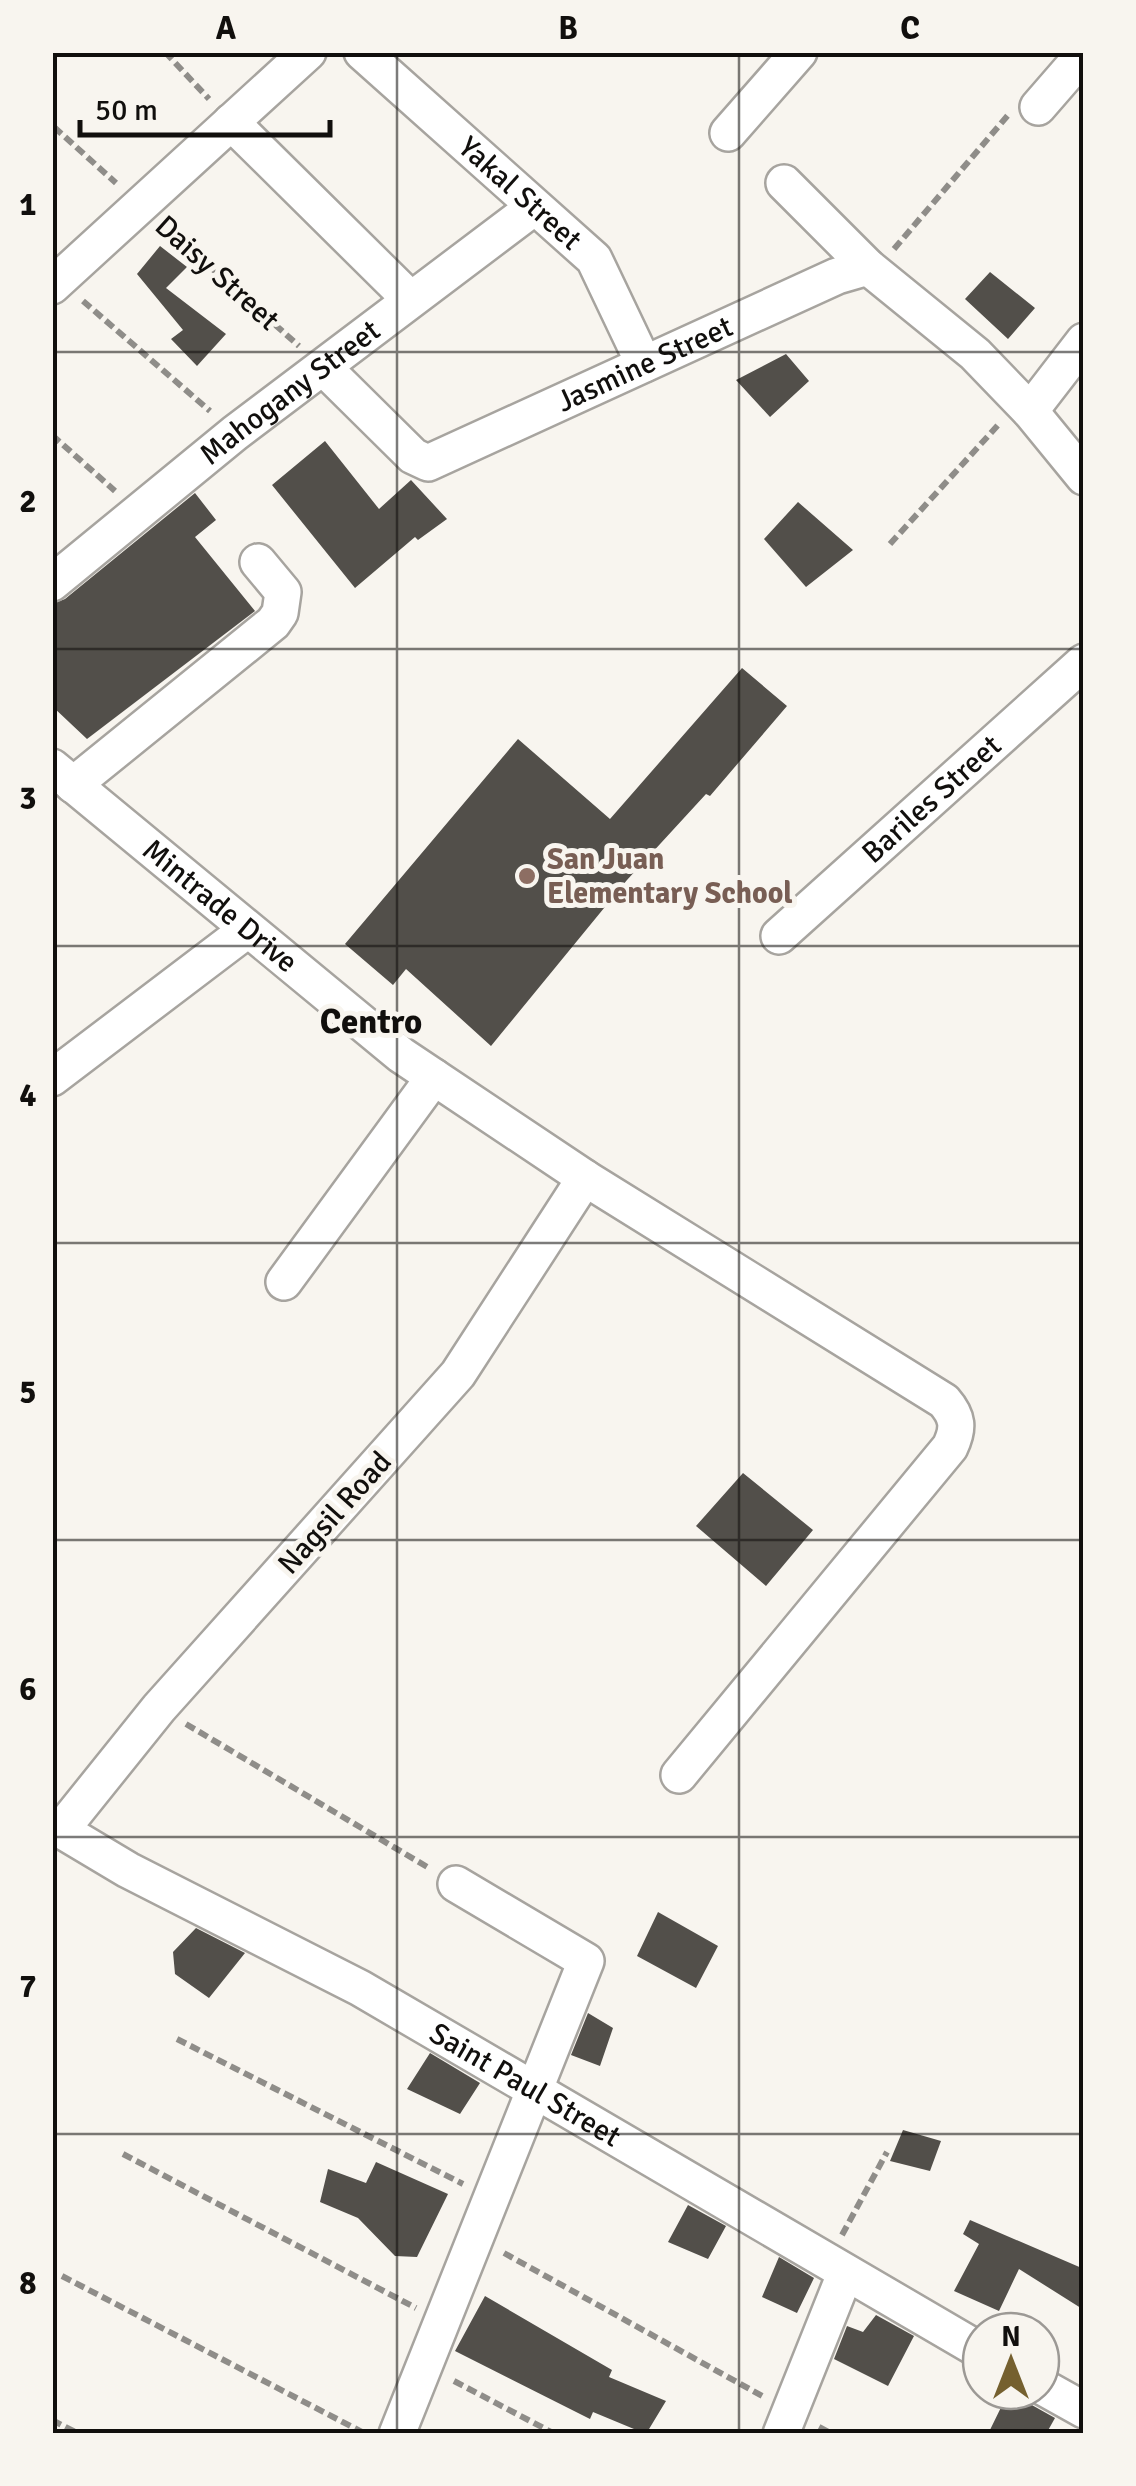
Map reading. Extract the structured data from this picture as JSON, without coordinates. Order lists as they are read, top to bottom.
{
  "streets": {
    "street": [
      "Yakal Street",
      "Jasmine Street",
      "Mahogany Street",
      "Bariles Street",
      "Mintrade Drive",
      "Nagsil Road",
      "Saint Paul Street"
    ],
    "path": ["Daisy Street"]
  },
  "crossings": [
    ["Yakal Street", "Jasmine Street"],
    ["Yakal Street", "Mahogany Street"],
    ["Daisy Street", "Jasmine Street"],
    ["Daisy Street", "Mahogany Street"],
    ["Jasmine Street", "Mahogany Street"],
    ["Mintrade Drive", "Nagsil Road"],
    ["Nagsil Road", "Saint Paul Street"]
  ],
  "districts": ["Centro"],
  "places": ["San Juan Elementary School"],
  "scale_bar": "50 m",
  "north": "top",
  "grid": {
    "columns": ["A", "B", "C"],
    "rows": [
      "1",
      "2",
      "3",
      "4",
      "5",
      "6",
      "7",
      "8"
    ]
  }
}
